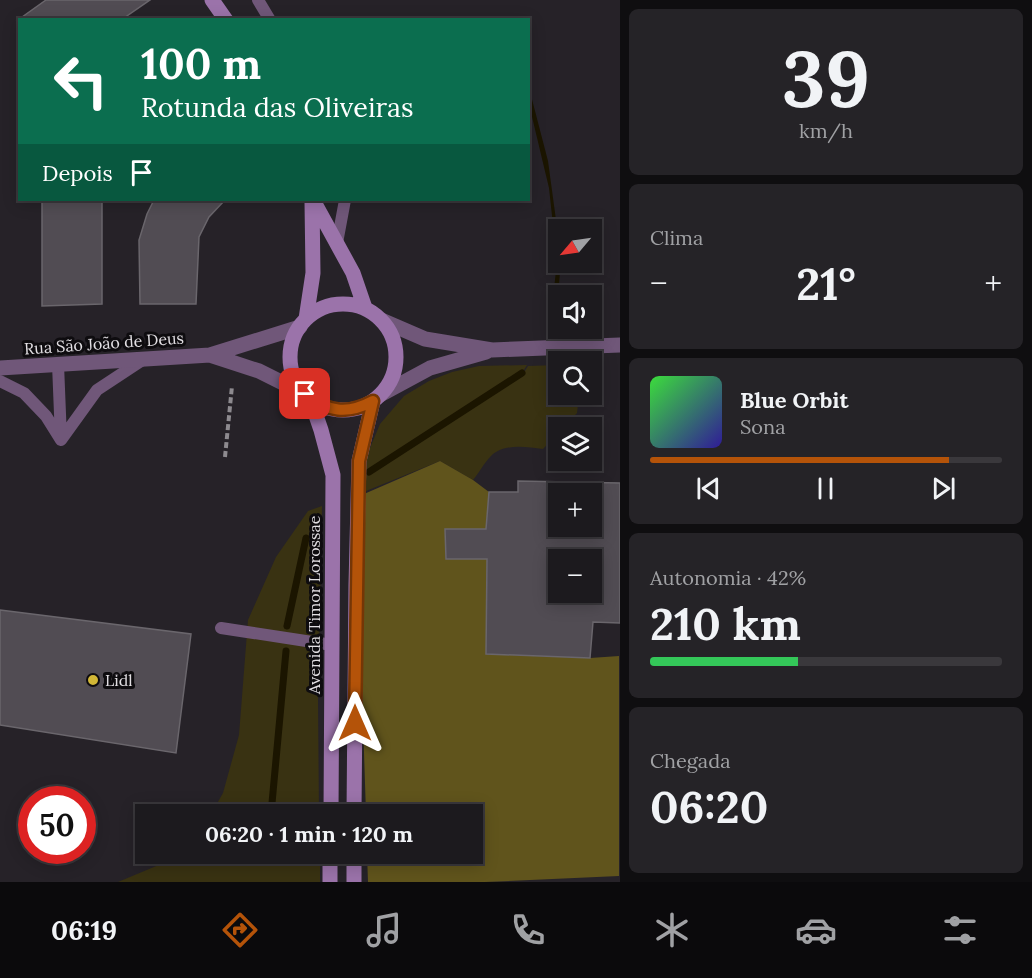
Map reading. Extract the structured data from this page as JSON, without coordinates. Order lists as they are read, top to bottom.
{
  "streets": {
    "main road": ["Avenida Timor Lorossae"],
    "street": ["Rua São João de Deus"]
  },
  "places": ["Lidl"],
  "north": "bottom left",
  "page": {
    "tile": [
      ["39", "km/h"],
      "Clima",
      ["Autonomia · 42%", "210 km"],
      ["Chegada", "06:20"]
    ],
    "turn": ["100 m", "Rotunda das Oliveiras"],
    "then": "Depois",
    "map_buttons": ["+", "−"],
    "heat": ["−", "21°", "+"],
    "song": ["Blue Orbit", "Sona"],
    "limit": "50",
    "trip": "06:20 · 1 min · 120 m",
    "tabs": "06:19"
  }
}
